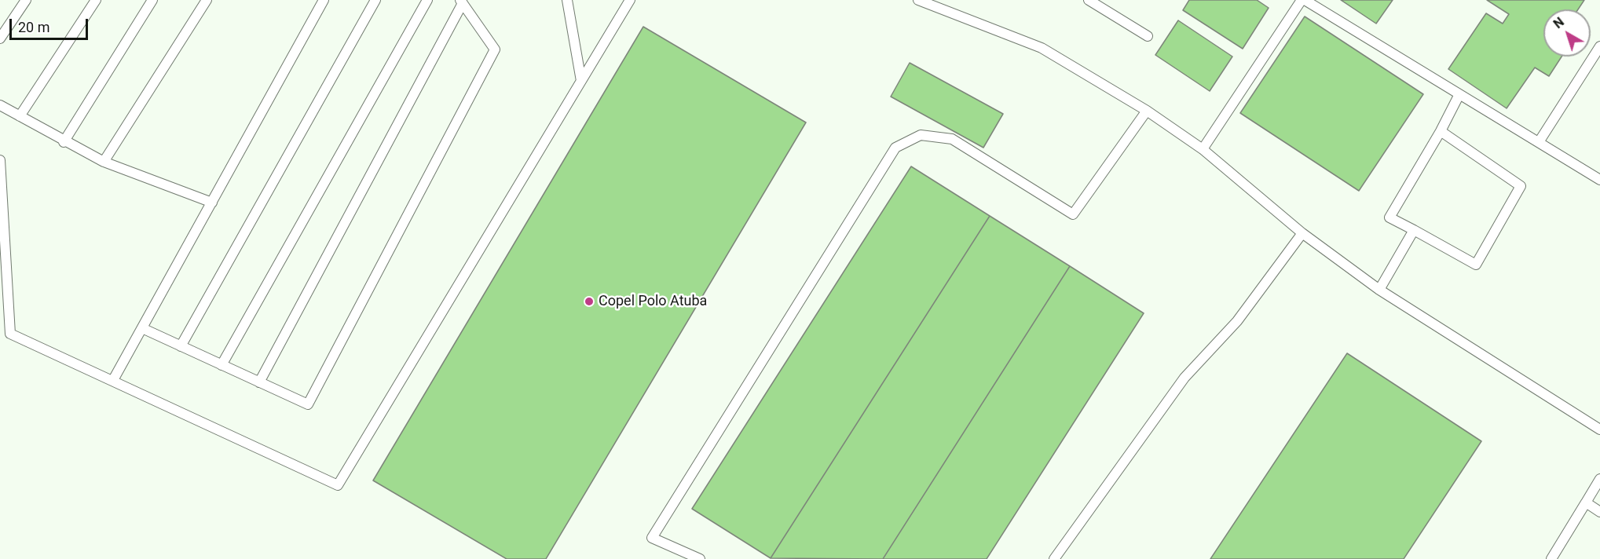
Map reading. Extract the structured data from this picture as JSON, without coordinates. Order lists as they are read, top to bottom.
{
  "places": ["Copel Polo Atuba"],
  "scale_bar": "20 m",
  "north": "top left"
}
